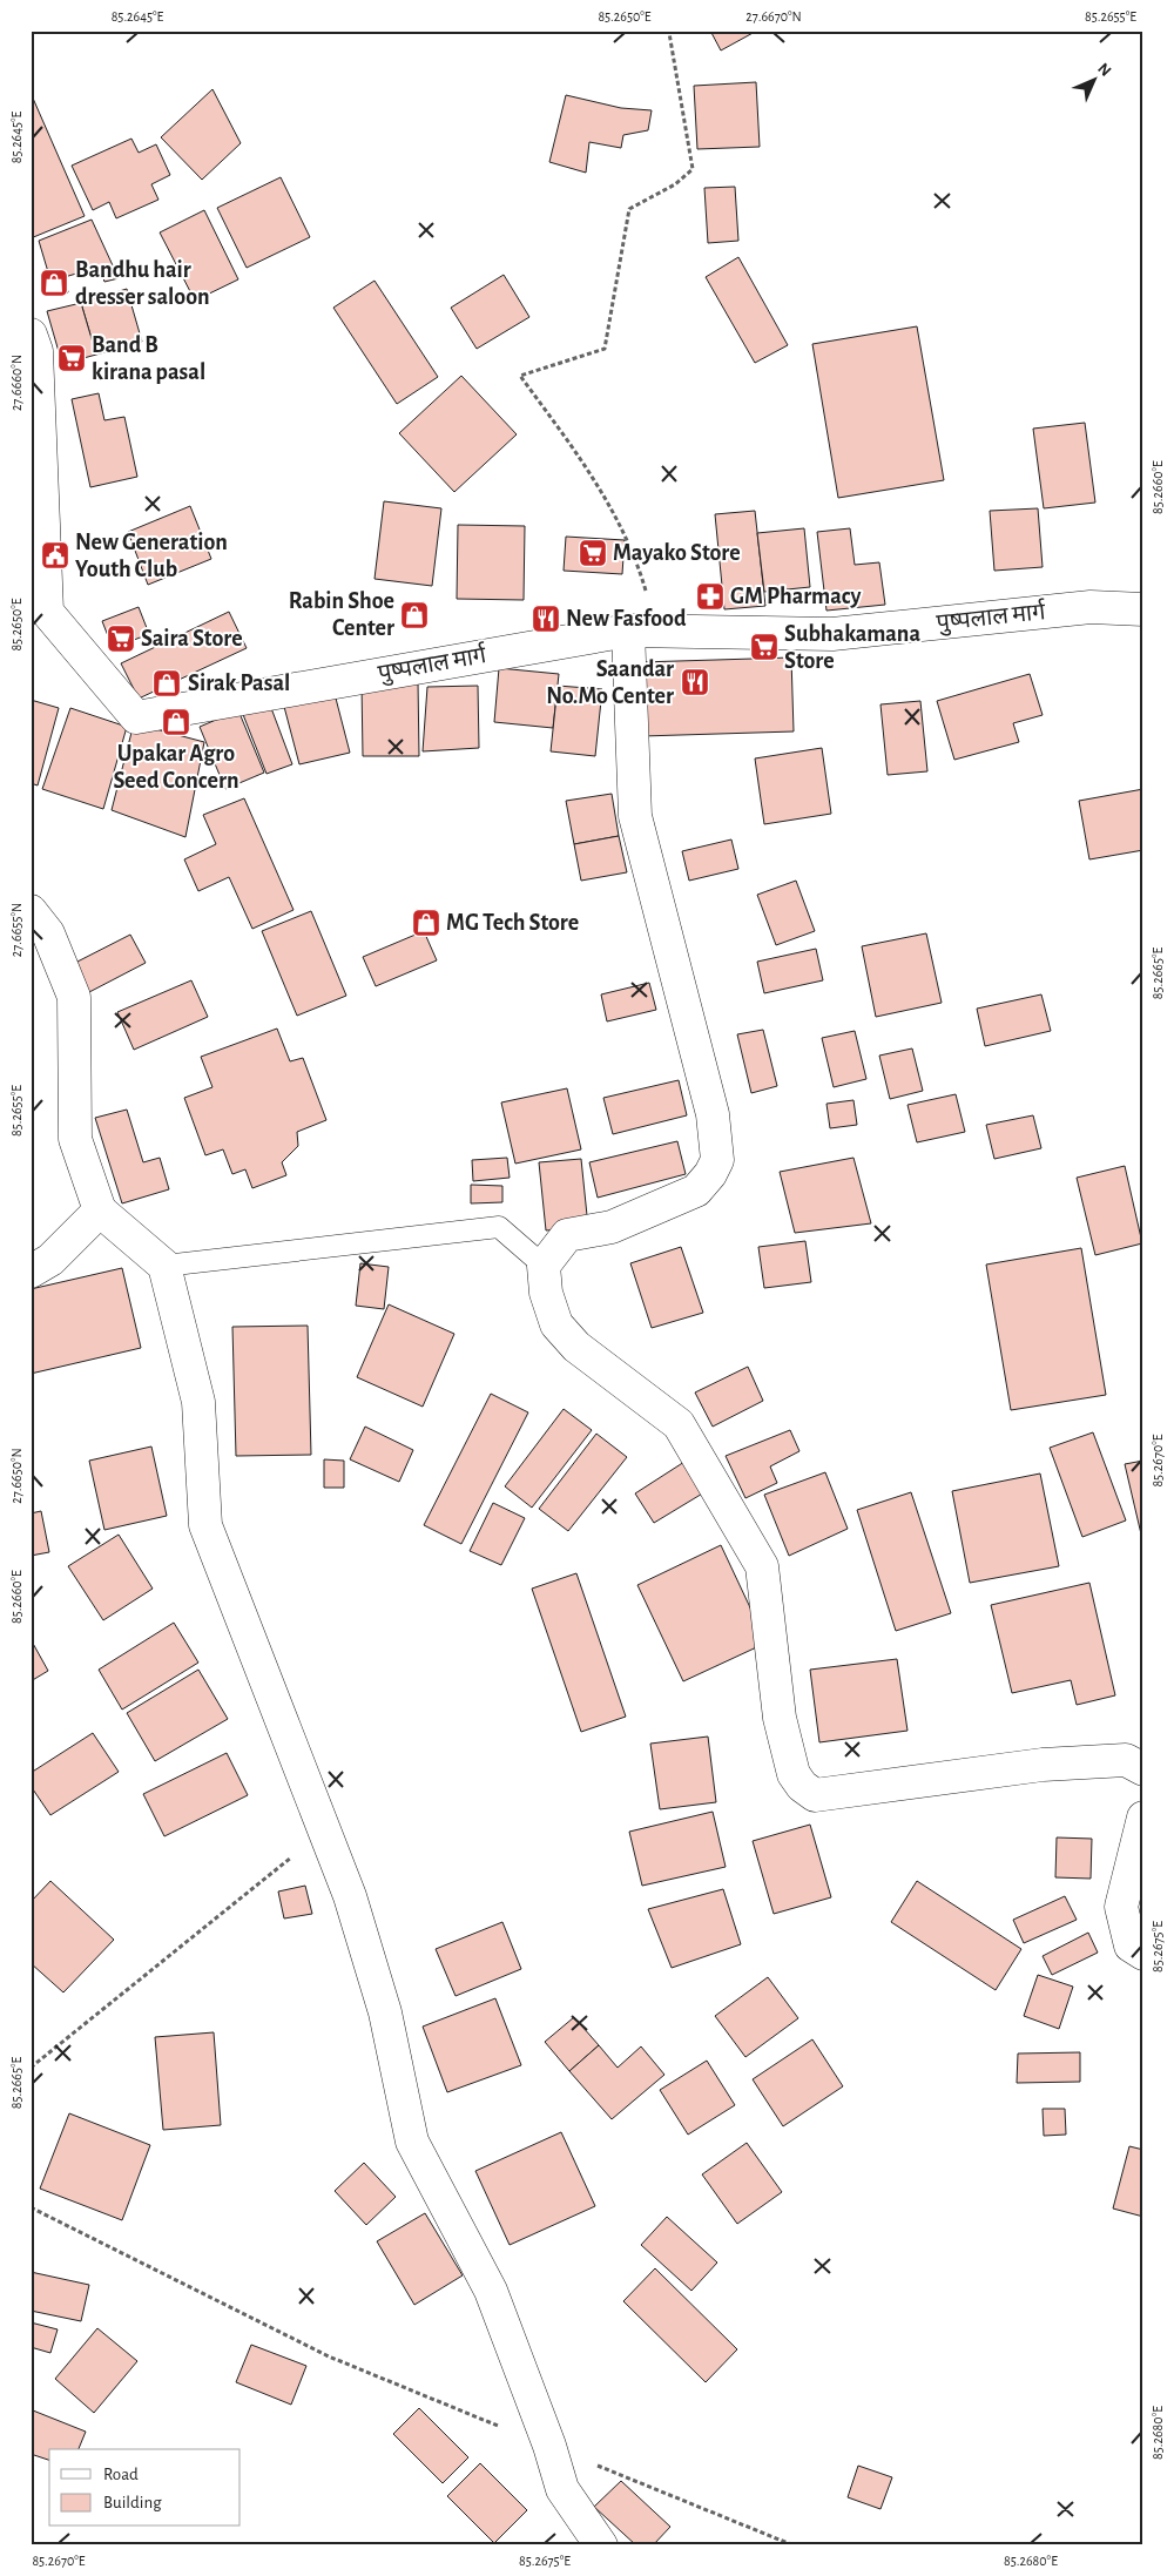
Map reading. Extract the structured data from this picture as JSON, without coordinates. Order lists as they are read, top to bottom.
{
  "streets": {
    "street": ["पुष्पलाल मार्ग"]
  },
  "places": {
    "shop": [
      "Bandhu hair dresser saloon",
      "Rabin Shoe Center",
      "Sirak Pasal",
      "Upakar Agro Seed Concern",
      "MG Tech Store"
    ],
    "supermarket": [
      "Band B kirana pasal",
      "Mayako Store",
      "Saira Store",
      "Subhakamana Store"
    ],
    "public building": ["New Generation Youth Club"],
    "pharmacy": ["GM Pharmacy"],
    "restaurant": ["New Fasfood", "Saandar No.Mo Center"]
  },
  "legend": ["Road", "Building"],
  "north": "top right",
  "coordinates": [
    "85.2645°E",
    "85.2650°E",
    "27.6670°N",
    "85.2655°E",
    "27.6660°N",
    "85.2660°E",
    "27.6655°N",
    "85.2665°E",
    "85.2670°E",
    "27.6650°N",
    "85.2675°E",
    "85.2680°E"
  ]
}
